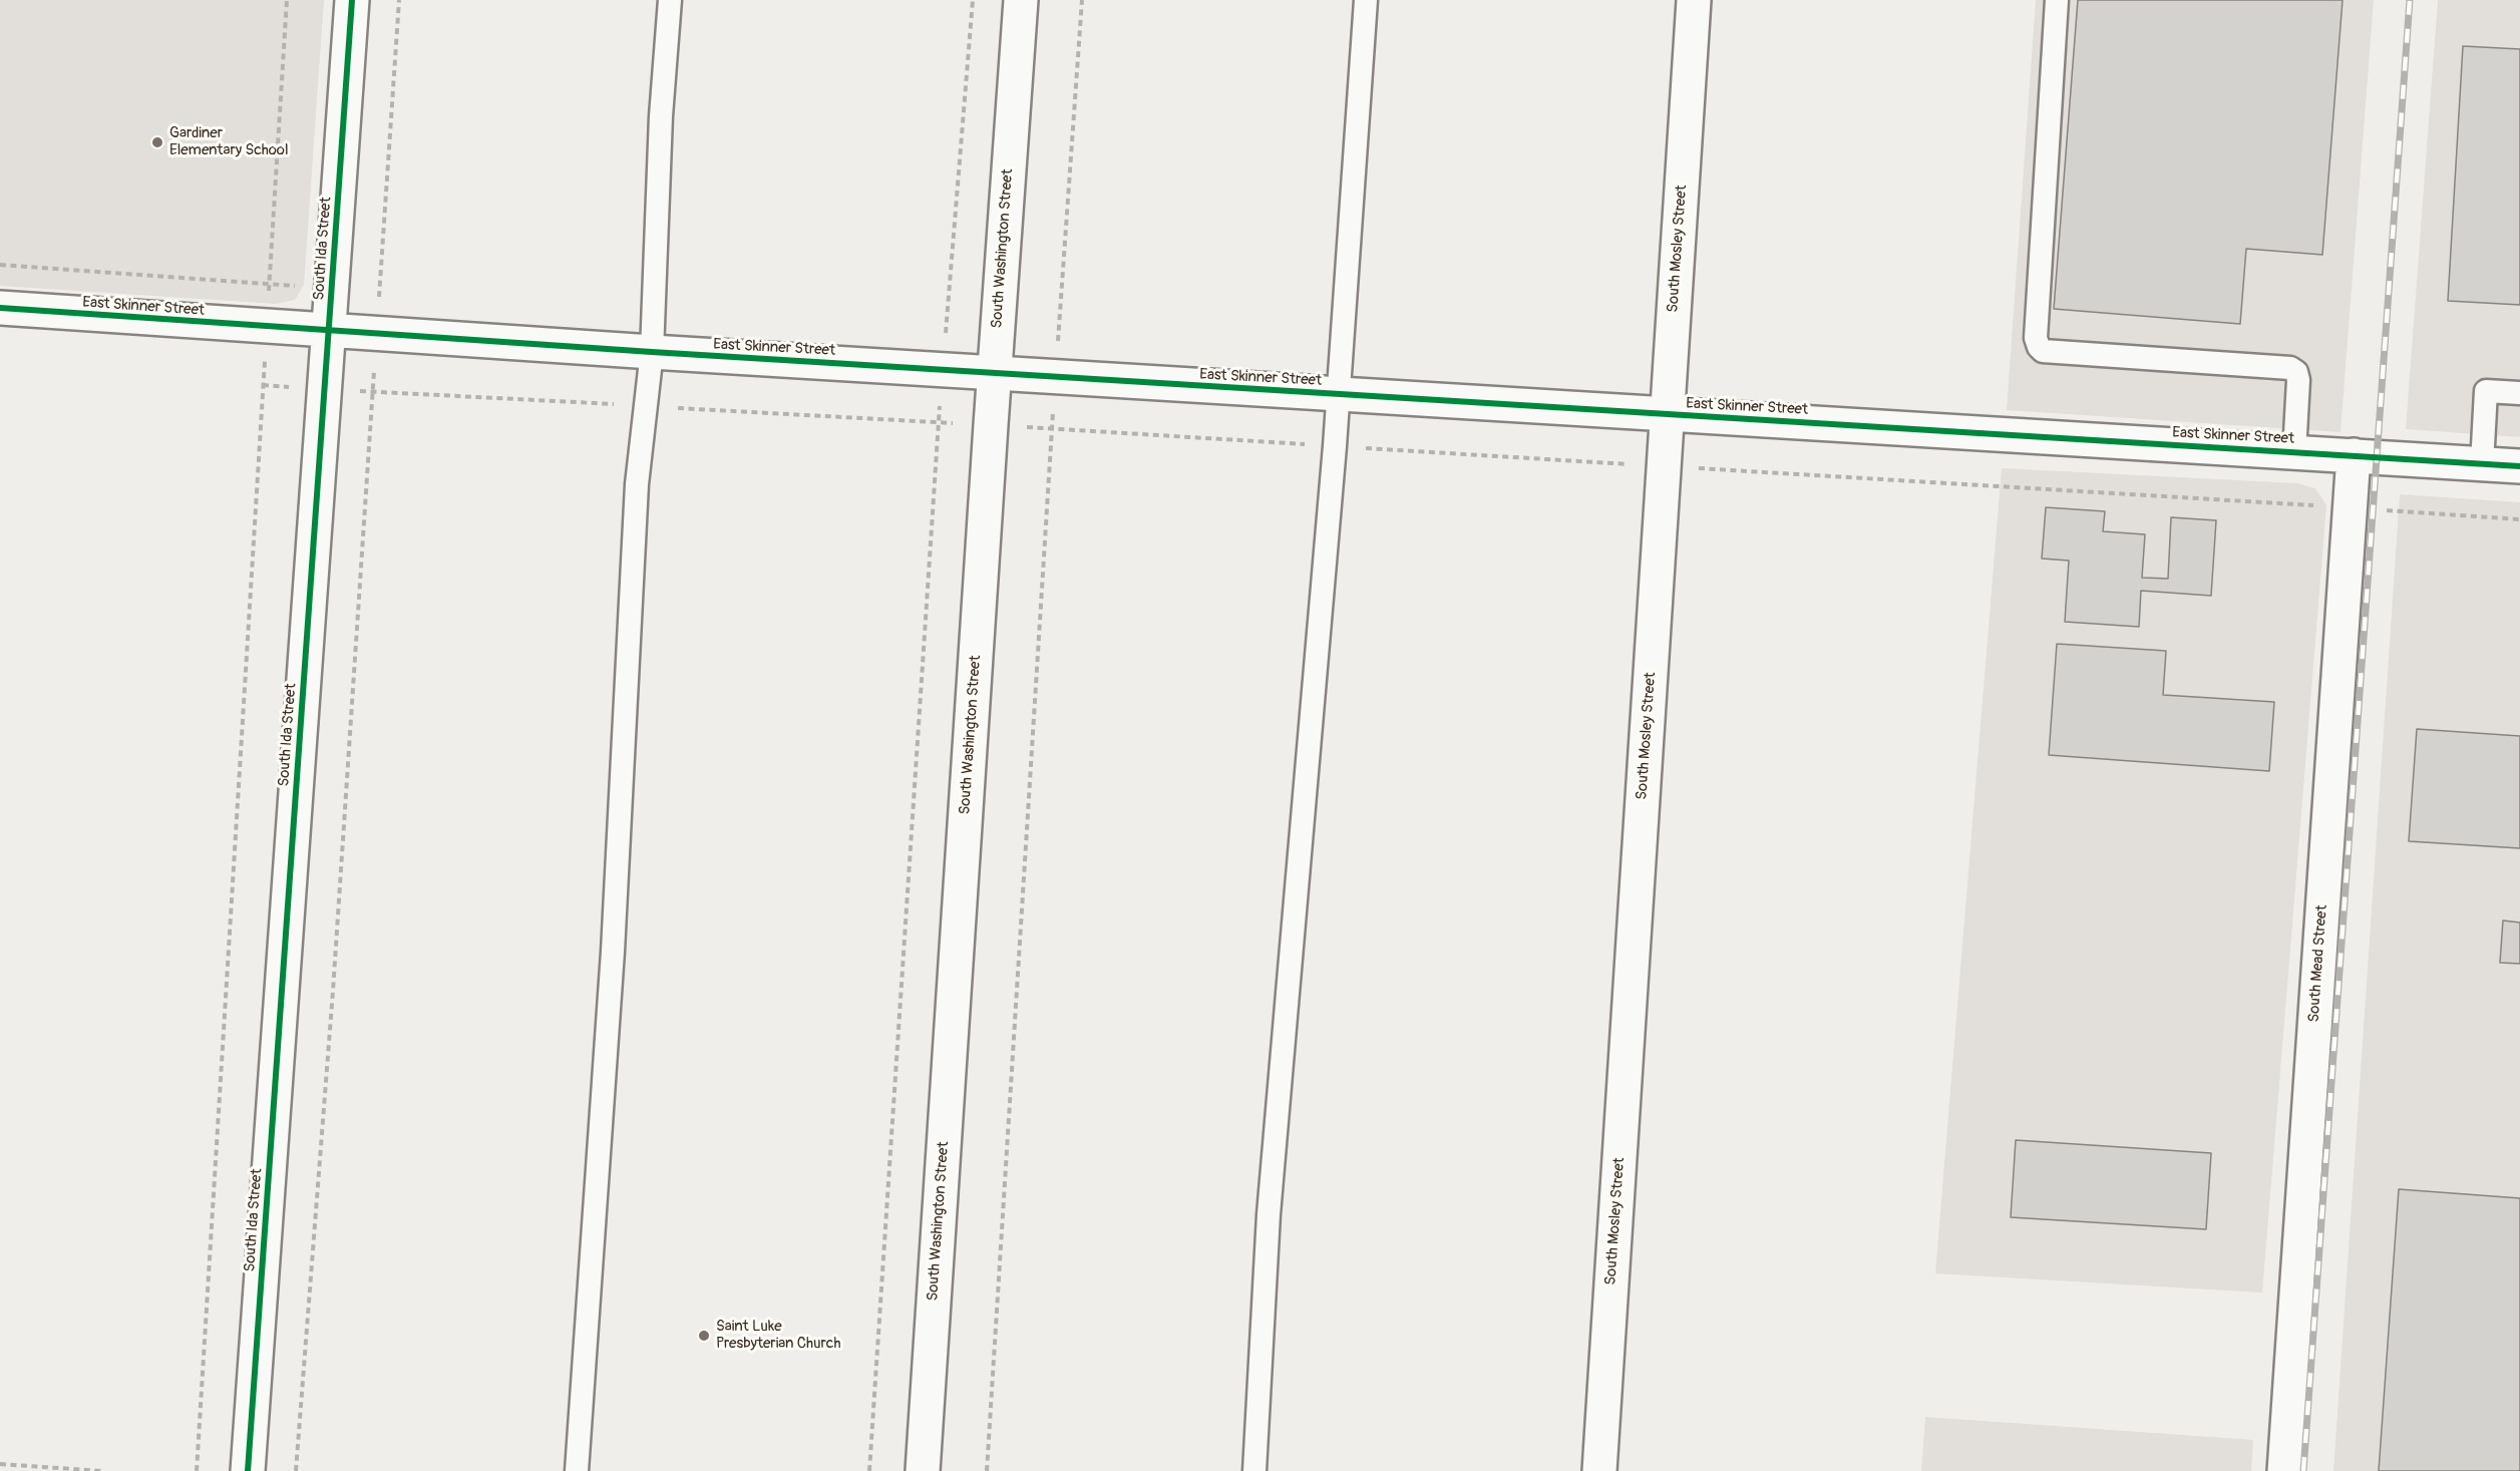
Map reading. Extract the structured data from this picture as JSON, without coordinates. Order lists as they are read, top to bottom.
{
  "streets": {
    "street": [
      "South Ida Street",
      "South Washington Street",
      "South Mosley Street",
      "East Skinner Street",
      "South Mead Street"
    ]
  },
  "crossings": [
    ["South Ida Street", "East Skinner Street"],
    ["South Washington Street", "East Skinner Street"],
    ["South Mosley Street", "East Skinner Street"],
    ["East Skinner Street", "South Mead Street"]
  ],
  "places": ["Gardiner Elementary School", "Saint Luke Presbyterian Church"]
}
